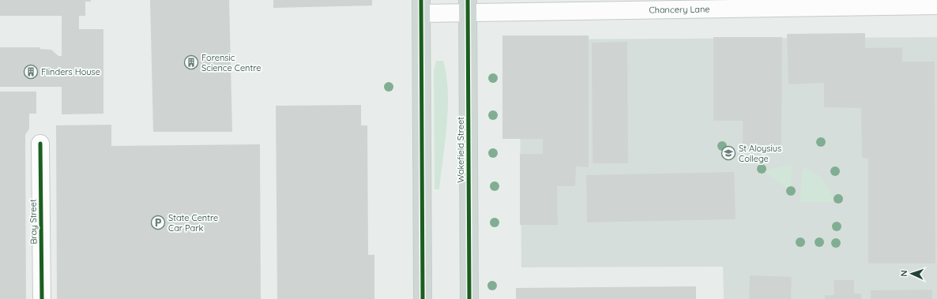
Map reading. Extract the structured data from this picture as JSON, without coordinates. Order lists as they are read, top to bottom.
{
  "streets": {
    "main road": ["Wakefield Street"],
    "street": ["Chancery Lane", "Bray Street"]
  },
  "crossings": [
    ["Chancery Lane", "Wakefield Street"]
  ],
  "places": {
    "building": ["Forensic Science Centre", "Flinders House"],
    "school or university": ["St Aloysius College"],
    "parking": ["State Centre Car Park"]
  },
  "north": "left"
}
